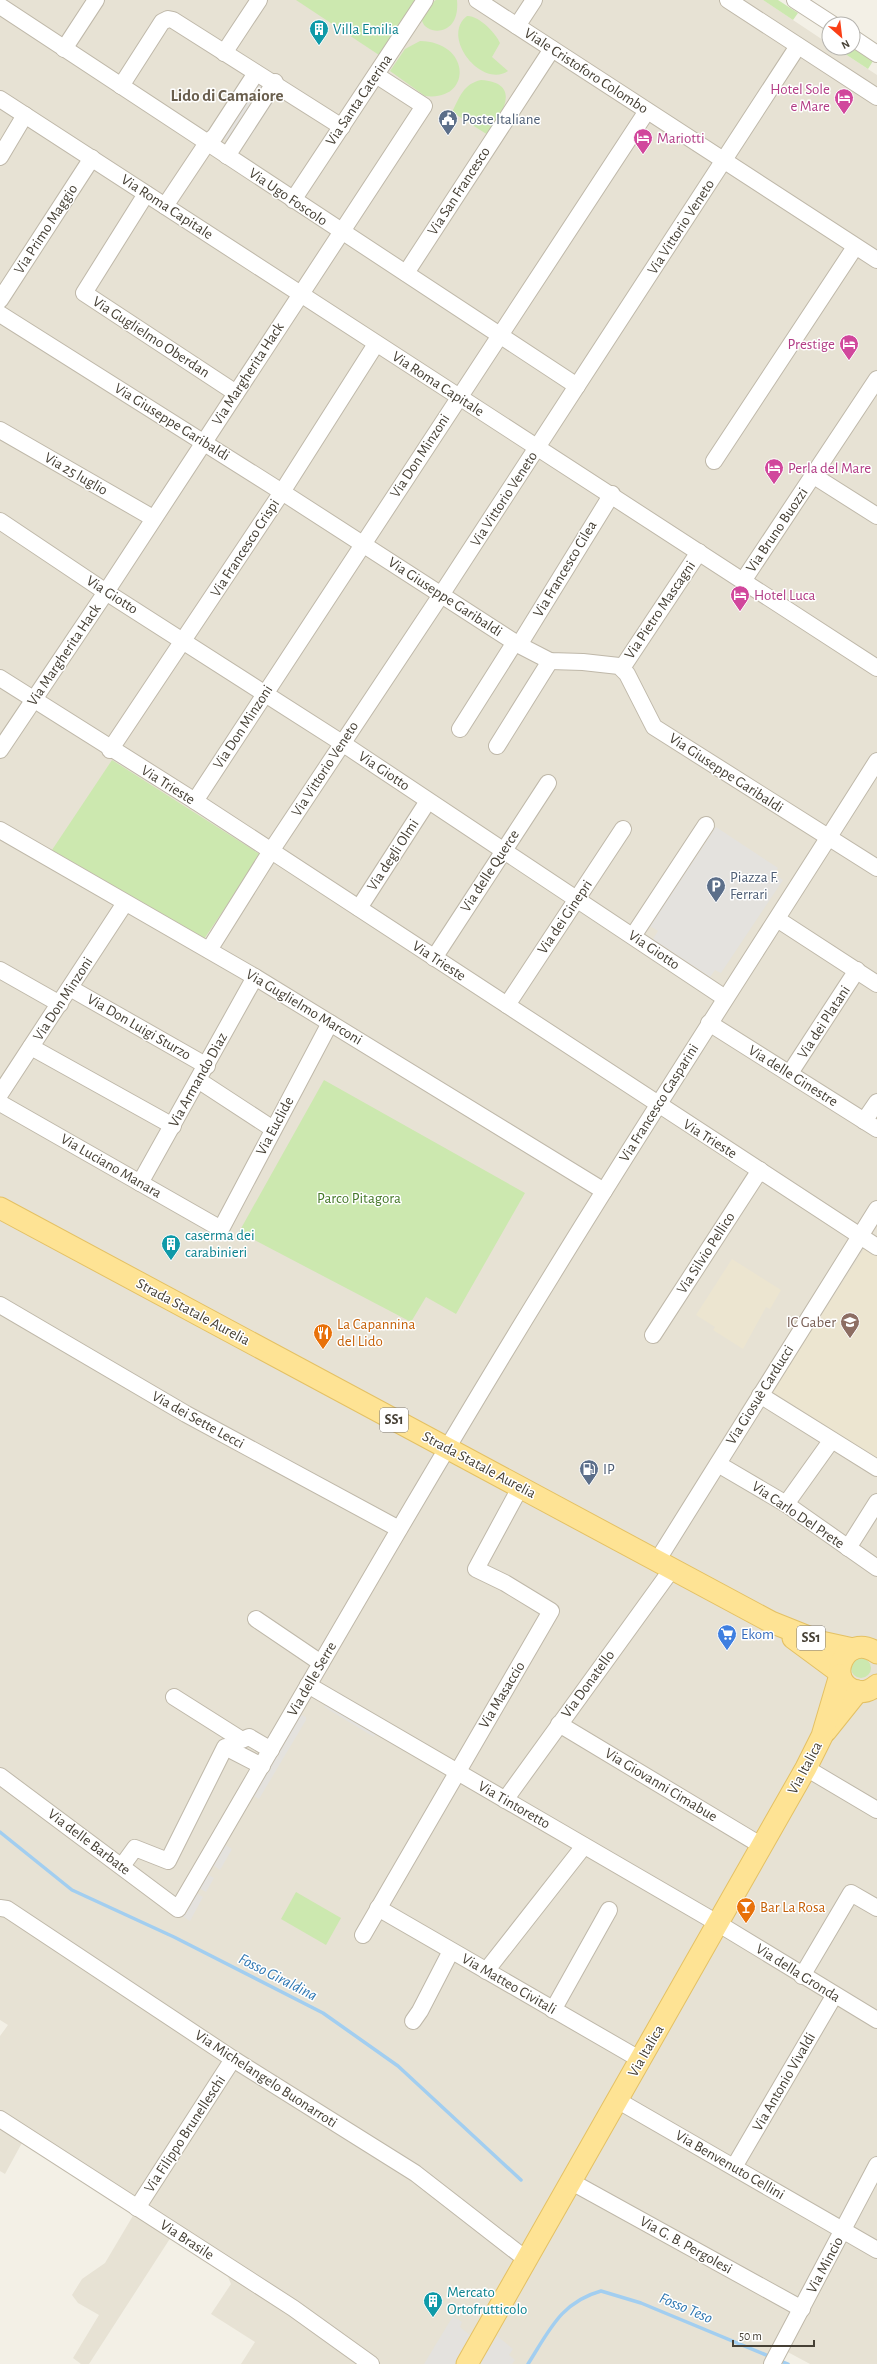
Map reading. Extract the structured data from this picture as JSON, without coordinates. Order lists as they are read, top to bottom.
{
  "streets": {
    "main road": ["Strada Statale Aurelia", "SS1", "Via Italica"],
    "street": [
      "Viale Cristoforo Colombo",
      "Via Santa Caterina",
      "Via San Francesco",
      "Via Ugo Foscolo",
      "Via Roma Capitale",
      "Via Vittorio Veneto",
      "Via Primo Maggio",
      "Via Guglielmo Oberdan",
      "Via Margherita Hack",
      "Via Giuseppe Garibaldi",
      "Via Don Minzoni",
      "Via 25 luglio",
      "Via Bruno Buozzi",
      "Via Francesco Crispi",
      "Via Francesco Cilea",
      "Via Giotto",
      "Via Pietro Mascagni",
      "Via Trieste",
      "Via degli Olmi",
      "Via delle Querce",
      "Via dei Ginepri",
      "Via Guglielmo Marconi",
      "Via dei Platani",
      "Via Don Luigi Sturzo",
      "Via delle Ginestre",
      "Via Armando Diaz",
      "Via Francesco Gasparini",
      "Via Euclide",
      "Via Luciano Manara",
      "Via Silvio Pellico",
      "Via Giosuè Carducci",
      "Via dei Sette Lecci",
      "Via Carlo Del Prete",
      "Via delle Serre",
      "Via Donatello",
      "Via Masaccio",
      "Via Giovanni Cimabue",
      "Via Tintoretto",
      "Via delle Barbate",
      "Via della Gronda",
      "Via Matteo Civitali",
      "Via Michelangelo Buonarroti",
      "Via Antonio Vivaldi",
      "Via Filippo Brunelleschi",
      "Via Benvenuto Cellini",
      "Via Brasile",
      "Via G. B. Pergolesi",
      "Via Mincio"
    ]
  },
  "crossings": [
    ["Viale Cristoforo Colombo", "Via San Francesco"],
    ["Viale Cristoforo Colombo", "Via Vittorio Veneto"],
    ["Viale Cristoforo Colombo", "Via Don Minzoni"],
    ["Via Santa Caterina", "Via Ugo Foscolo"],
    ["Via Santa Caterina", "Via Margherita Hack"],
    ["Via San Francesco", "Via Ugo Foscolo"],
    ["Via Ugo Foscolo", "Via Vittorio Veneto"],
    ["Via Ugo Foscolo", "Via Margherita Hack"],
    ["Via Ugo Foscolo", "Via Don Minzoni"],
    ["Via Roma Capitale", "Via Vittorio Veneto"],
    ["Via Roma Capitale", "Via Primo Maggio"],
    ["Via Roma Capitale", "Via Guglielmo Oberdan"],
    ["Via Roma Capitale", "Via Margherita Hack"],
    ["Via Roma Capitale", "Via Don Minzoni"],
    ["Via Roma Capitale", "Via Bruno Buozzi"],
    ["Via Roma Capitale", "Via Francesco Crispi"],
    ["Via Roma Capitale", "Via Francesco Cilea"],
    ["Via Roma Capitale", "Via Pietro Mascagni"],
    ["Via Vittorio Veneto", "Via Giuseppe Garibaldi"],
    ["Via Vittorio Veneto", "Via Giotto"],
    ["Via Vittorio Veneto", "Via Trieste"],
    ["Via Vittorio Veneto", "Via Guglielmo Marconi"],
    ["Via Guglielmo Oberdan", "Via Margherita Hack"],
    ["Via Margherita Hack", "Via Giuseppe Garibaldi"],
    ["Via Margherita Hack", "Via 25 luglio"],
    ["Via Margherita Hack", "Via Giotto"],
    ["Via Margherita Hack", "Via Trieste"],
    ["Via Giuseppe Garibaldi", "Via Don Minzoni"],
    ["Via Giuseppe Garibaldi", "Via Francesco Crispi"],
    ["Via Giuseppe Garibaldi", "Via Francesco Cilea"],
    ["Via Giuseppe Garibaldi", "Via Pietro Mascagni"],
    ["Via Giuseppe Garibaldi", "Via Francesco Gasparini"],
    ["Via Don Minzoni", "Via Giotto"],
    ["Via Don Minzoni", "Via Trieste"],
    ["Via Don Minzoni", "Via Guglielmo Marconi"],
    ["Via Don Minzoni", "Via Don Luigi Sturzo"],
    ["Via Francesco Crispi", "Via Giotto"],
    ["Via Francesco Crispi", "Via Trieste"],
    ["Via Giotto", "Via degli Olmi"],
    ["Via Giotto", "Via delle Querce"],
    ["Via Giotto", "Via dei Ginepri"],
    ["Via Giotto", "Via Francesco Gasparini"],
    ["Via Trieste", "Via degli Olmi"],
    ["Via Trieste", "Via delle Querce"],
    ["Via Trieste", "Via dei Ginepri"],
    ["Via Trieste", "Via Francesco Gasparini"],
    ["Via Trieste", "Via Silvio Pellico"],
    ["Via Trieste", "Via Giosuè Carducci"],
    ["Via Guglielmo Marconi", "Via Armando Diaz"],
    ["Via Guglielmo Marconi", "Via Francesco Gasparini"],
    ["Via Guglielmo Marconi", "Via Euclide"],
    ["Via dei Platani", "Via delle Ginestre"],
    ["Via Don Luigi Sturzo", "Via Armando Diaz"],
    ["Via delle Ginestre", "Via Francesco Gasparini"],
    ["Via Armando Diaz", "Via Luciano Manara"],
    ["Via Francesco Gasparini", "Strada Statale Aurelia"],
    ["Via Francesco Gasparini", "Via delle Serre"],
    ["Via Euclide", "Via Luciano Manara"],
    ["Strada Statale Aurelia", "Via Giosuè Carducci"],
    ["Strada Statale Aurelia", "Via delle Serre"],
    ["Strada Statale Aurelia", "Via Donatello"],
    ["Strada Statale Aurelia", "Via Masaccio"],
    ["Strada Statale Aurelia", "Via Italica"],
    ["Via Giosuè Carducci", "Via Carlo Del Prete"],
    ["Via Giosuè Carducci", "Via Donatello"],
    ["Via dei Sette Lecci", "Via delle Serre"],
    ["Via delle Serre", "Via Tintoretto"],
    ["Via delle Serre", "Via delle Barbate"],
    ["Via Donatello", "Via Giovanni Cimabue"],
    ["Via Donatello", "Via Tintoretto"],
    ["Via Masaccio", "Via Tintoretto"],
    ["Via Masaccio", "Via Matteo Civitali"],
    ["Via Italica", "Via Giovanni Cimabue"],
    ["Via Italica", "Via Tintoretto"],
    ["Via Italica", "Via della Gronda"],
    ["Via Italica", "Via Matteo Civitali"],
    ["Via Italica", "Via Michelangelo Buonarroti"],
    ["Via Italica", "Via Benvenuto Cellini"],
    ["Via Italica", "Via G. B. Pergolesi"],
    ["Via Tintoretto", "Via della Gronda"],
    ["Via della Gronda", "Via Antonio Vivaldi"],
    ["Via Michelangelo Buonarroti", "Via Filippo Brunelleschi"],
    ["Via Antonio Vivaldi", "Via Benvenuto Cellini"],
    ["Via Filippo Brunelleschi", "Via Brasile"],
    ["Via Benvenuto Cellini", "Via Mincio"],
    ["Via G. B. Pergolesi", "Via Mincio"]
  ],
  "districts": ["Lido di Camaiore"],
  "water": ["Fosso Giraldina", "Fosso Teso"],
  "parks": ["Parco Pitagora"],
  "places": {
    "building": ["Villa Emilia", "caserma dei carabinieri", "Mercato Ortofrutticolo"],
    "hotel": [
      "Hotel Sole e Mare",
      "Mariotti",
      "Prestige",
      "Perla del Mare",
      "Hotel Luca"
    ],
    "public building": ["Poste Italiane"],
    "parking": ["Piazza F. Ferrari"],
    "school or university": ["IC Gaber"],
    "restaurant": ["La Capannina del Lido"],
    "fuel station": ["IP"],
    "supermarket": ["Ekom"],
    "bar": ["Bar La Rosa"]
  },
  "scale_bar": "50 m",
  "north": "bottom right"
}
